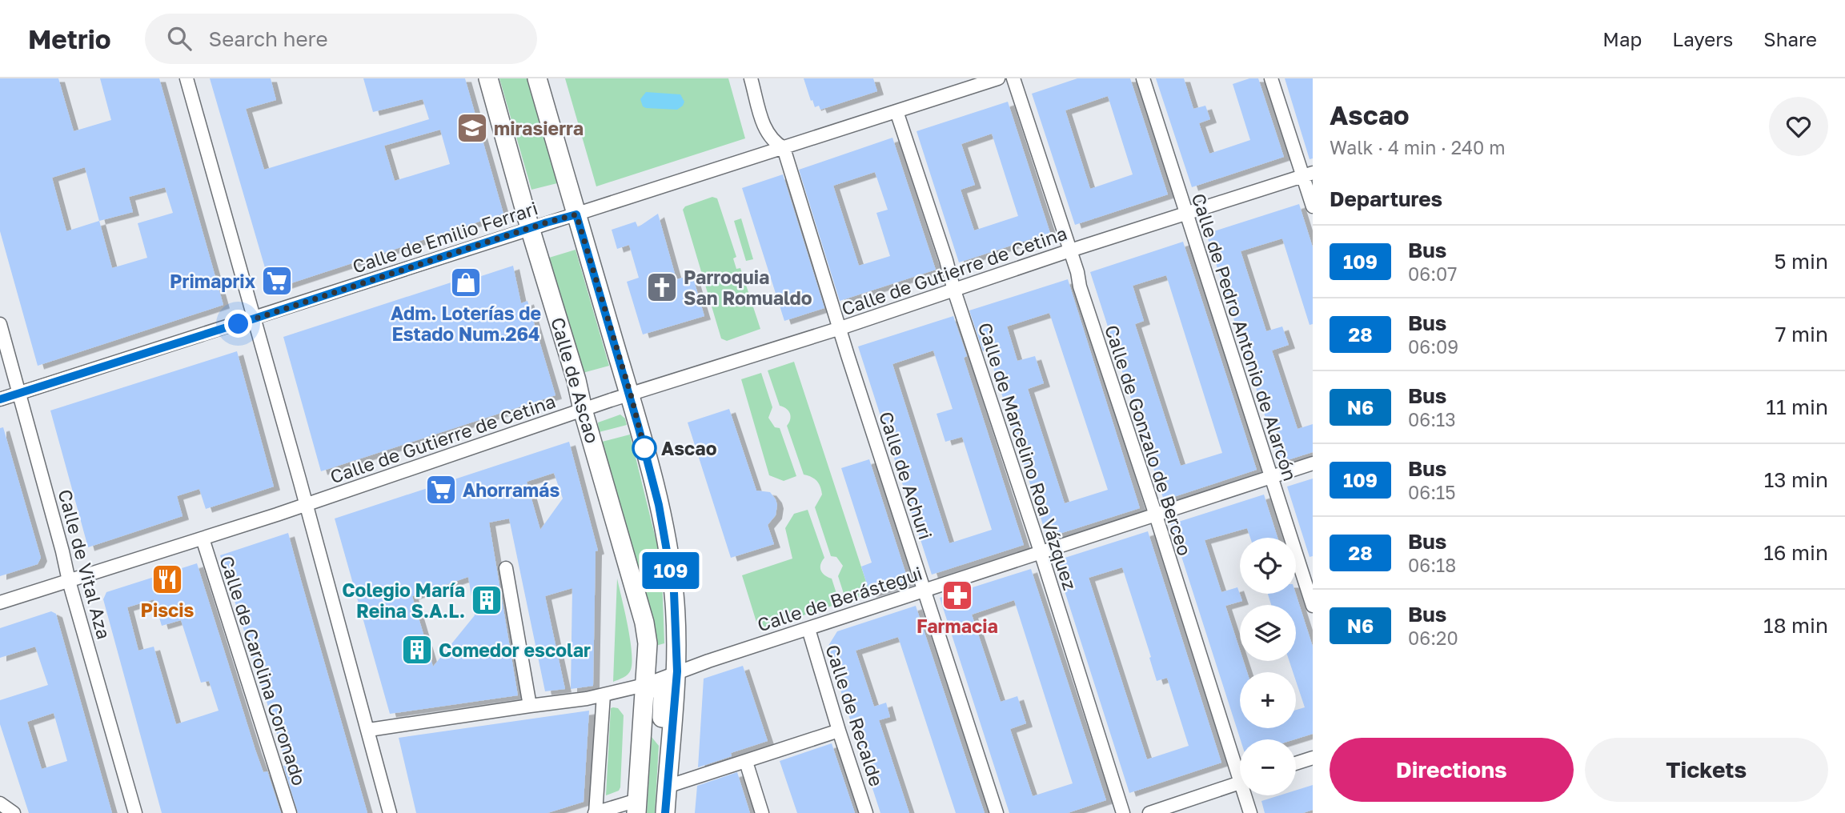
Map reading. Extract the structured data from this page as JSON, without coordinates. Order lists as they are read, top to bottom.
{
  "streets": {
    "street": [
      "Calle de Emilio Ferrari",
      "Calle de Gutierre de Cetina",
      "Calle de Pedro Antonio de Alarcón",
      "Calle de Ascao",
      "Calle de Gonzalo de Berceo",
      "Calle de Marcelino Roa Vázquez",
      "Calle de Achuri",
      "Calle de Vital Aza",
      "Calle de Berástegui",
      "Calle de Carolina Coronado",
      "Calle de Recalde"
    ]
  },
  "crossings": [
    ["Calle de Emilio Ferrari", "Calle de Ascao"],
    ["Calle de Emilio Ferrari", "Calle de Marcelino Roa Vázquez"],
    ["Calle de Emilio Ferrari", "Calle de Achuri"],
    ["Calle de Emilio Ferrari", "Calle de Vital Aza"],
    ["Calle de Gutierre de Cetina", "Calle de Pedro Antonio de Alarcón"],
    ["Calle de Gutierre de Cetina", "Calle de Ascao"],
    ["Calle de Gutierre de Cetina", "Calle de Gonzalo de Berceo"],
    ["Calle de Gutierre de Cetina", "Calle de Marcelino Roa Vázquez"],
    ["Calle de Gutierre de Cetina", "Calle de Achuri"],
    ["Calle de Gutierre de Cetina", "Calle de Vital Aza"],
    ["Calle de Gutierre de Cetina", "Calle de Carolina Coronado"],
    ["Calle de Pedro Antonio de Alarcón", "Calle de Berástegui"],
    ["Calle de Ascao", "Calle de Berástegui"],
    ["Calle de Gonzalo de Berceo", "Calle de Berástegui"],
    ["Calle de Marcelino Roa Vázquez", "Calle de Berástegui"],
    ["Calle de Achuri", "Calle de Berástegui"],
    ["Calle de Berástegui", "Calle de Recalde"]
  ],
  "places": {
    "school or university": ["mirasierra"],
    "supermarket": ["Primaprix", "Ahorramás"],
    "shop": ["Adm. Loterías de Estado Num.264"],
    "church": ["Parroquia San Romualdo"],
    "other": ["Ascao"],
    "restaurant": ["Piscis"],
    "pharmacy": ["Farmacia"],
    "building": ["Colegio María Reina S.A.L.", "Comedor escolar"]
  },
  "lines": ["bus line 109"],
  "page": {
    "header": "Metrio",
    "search": "Search here",
    "nav": ["Map", "Layers", "Share"],
    "on_map": "109",
    "heading": [
      ["Ascao", "Walk · 4 min · 240 m"],
      "Departures"
    ],
    "list": [
      {
        "mark": "109",
        "name": "Bus",
        "note": "06:07",
        "value": "5 min"
      },
      {
        "mark": "28",
        "name": "Bus",
        "note": "06:09",
        "value": "7 min"
      },
      {
        "mark": "N6",
        "name": "Bus",
        "note": "06:13",
        "value": "11 min"
      },
      {
        "mark": "109",
        "name": "Bus",
        "note": "06:15",
        "value": "13 min"
      },
      {
        "mark": "28",
        "name": "Bus",
        "note": "06:18",
        "value": "16 min"
      },
      {
        "mark": "N6",
        "name": "Bus",
        "note": "06:20",
        "value": "18 min"
      }
    ],
    "map_buttons": ["+", "−"],
    "buttons": ["Directions", "Tickets"]
  }
}
